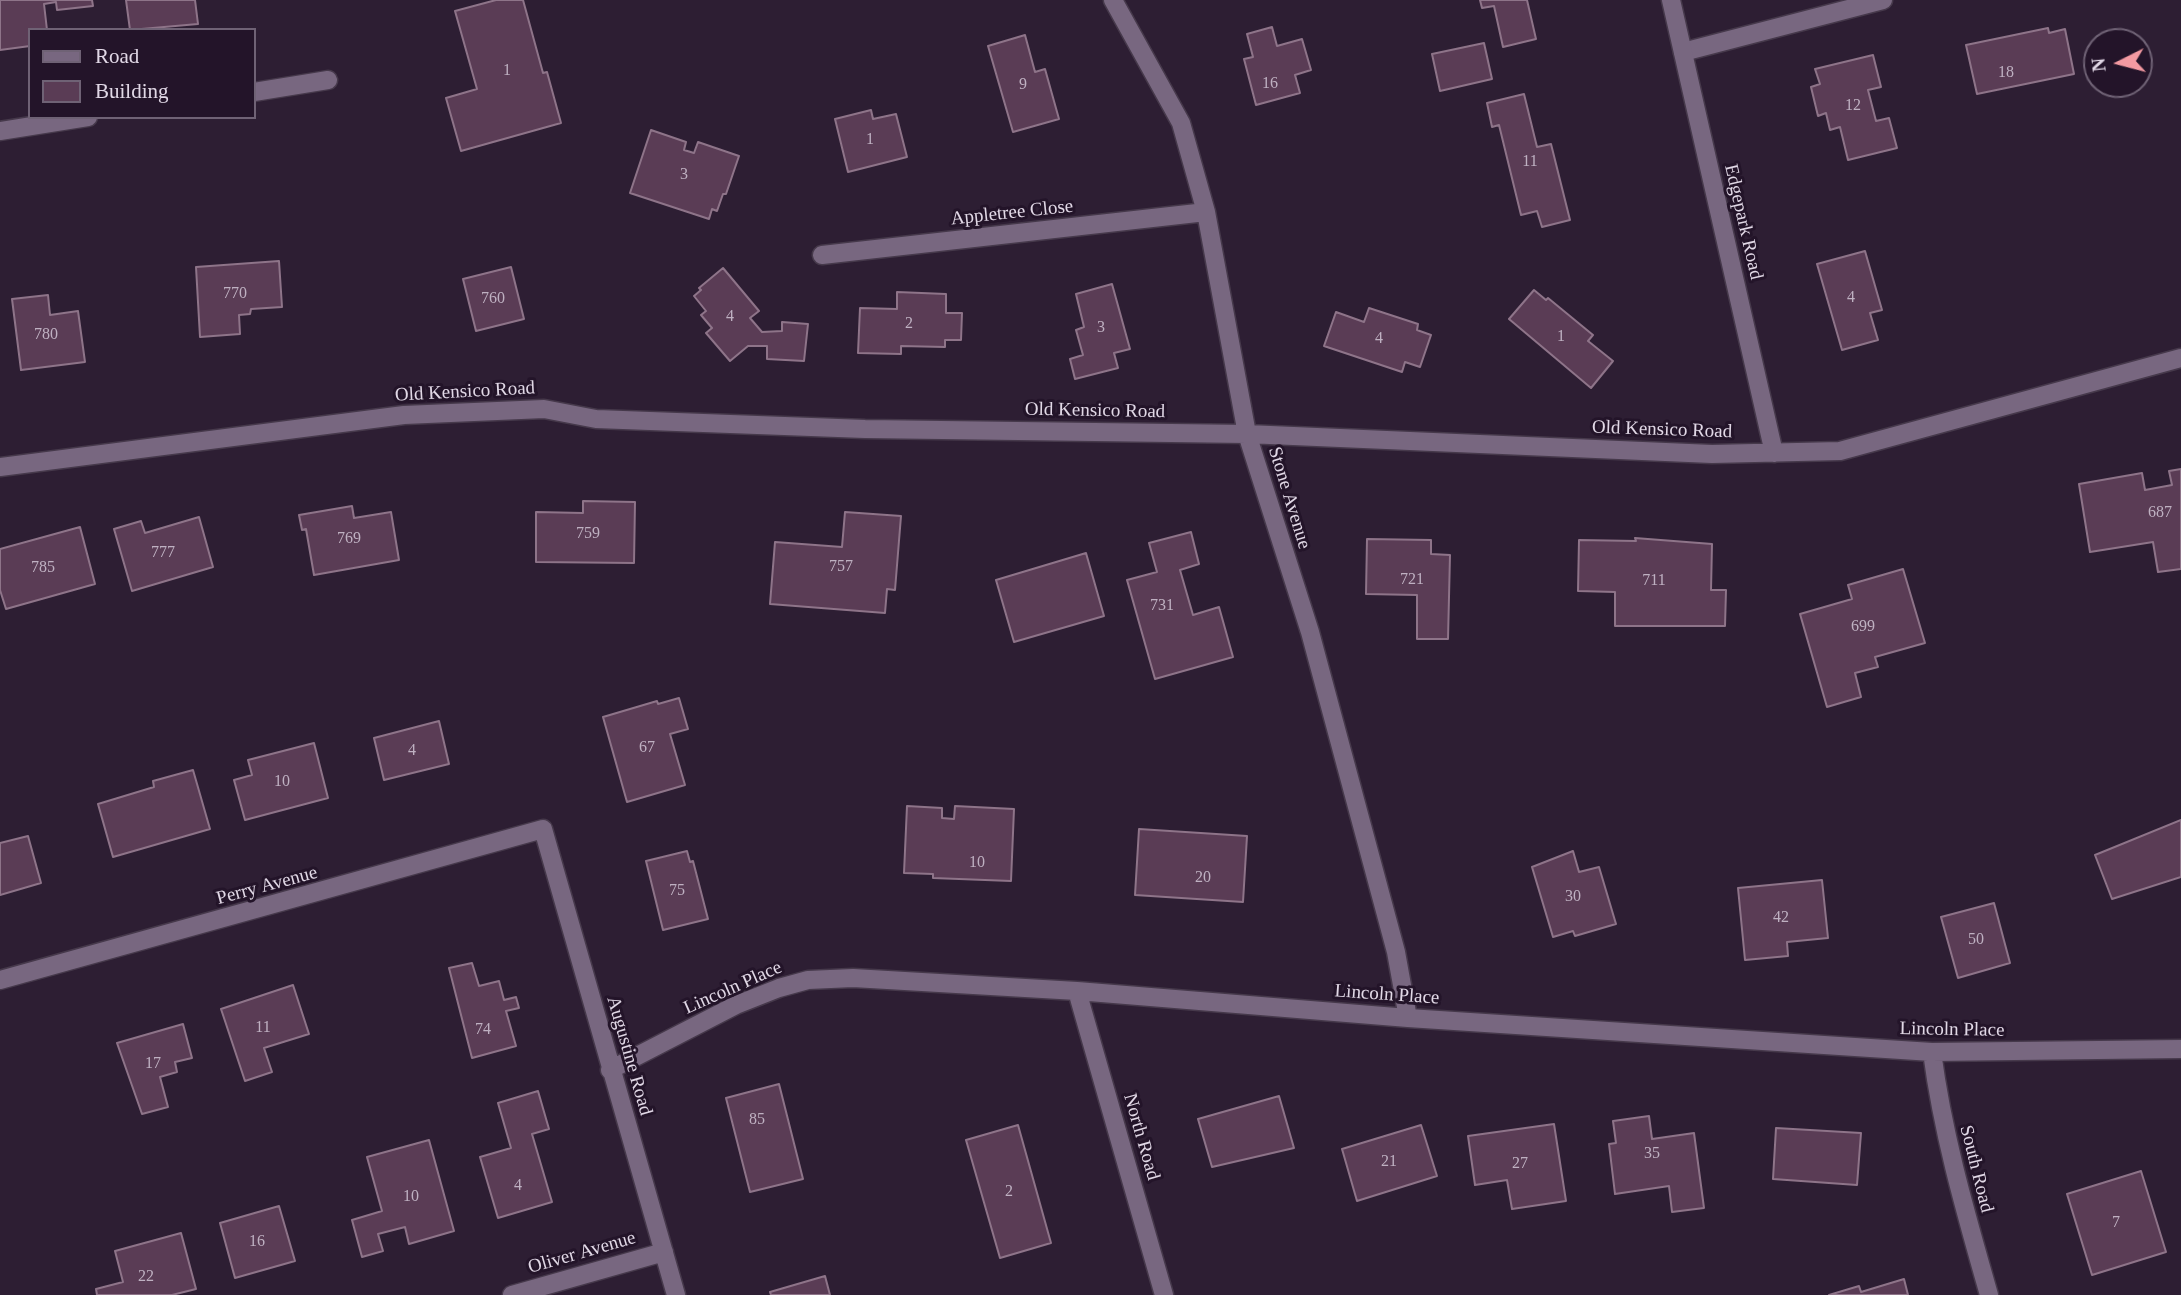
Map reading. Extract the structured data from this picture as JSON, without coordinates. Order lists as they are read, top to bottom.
{
  "streets": {
    "street": [
      "Appletree Close",
      "Edgepark Road",
      "Old Kensico Road",
      "Stone Avenue",
      "Perry Avenue",
      "Lincoln Place",
      "Augustine Road",
      "North Road",
      "South Road",
      "Oliver Avenue"
    ]
  },
  "crossings": [
    ["Appletree Close", "Stone Avenue"],
    ["Edgepark Road", "Old Kensico Road"],
    ["Old Kensico Road", "Stone Avenue"],
    ["Stone Avenue", "Lincoln Place"],
    ["Perry Avenue", "Augustine Road"],
    ["Lincoln Place", "Augustine Road"],
    ["Lincoln Place", "North Road"],
    ["Lincoln Place", "South Road"],
    ["Augustine Road", "Oliver Avenue"]
  ],
  "house_numbers": [
    "1",
    "18",
    "16",
    "9",
    "12",
    "1",
    "11",
    "3",
    "770",
    "4",
    "760",
    "4",
    "2",
    "3",
    "780",
    "1",
    "4",
    "687",
    "759",
    "769",
    "777",
    "757",
    "785",
    "721",
    "711",
    "731",
    "699",
    "67",
    "4",
    "10",
    "10",
    "20",
    "75",
    "30",
    "42",
    "50",
    "11",
    "74",
    "17",
    "85",
    "35",
    "21",
    "27",
    "4",
    "2",
    "10",
    "7",
    "16",
    "22"
  ],
  "legend": ["Road", "Building"],
  "north": "left"
}
